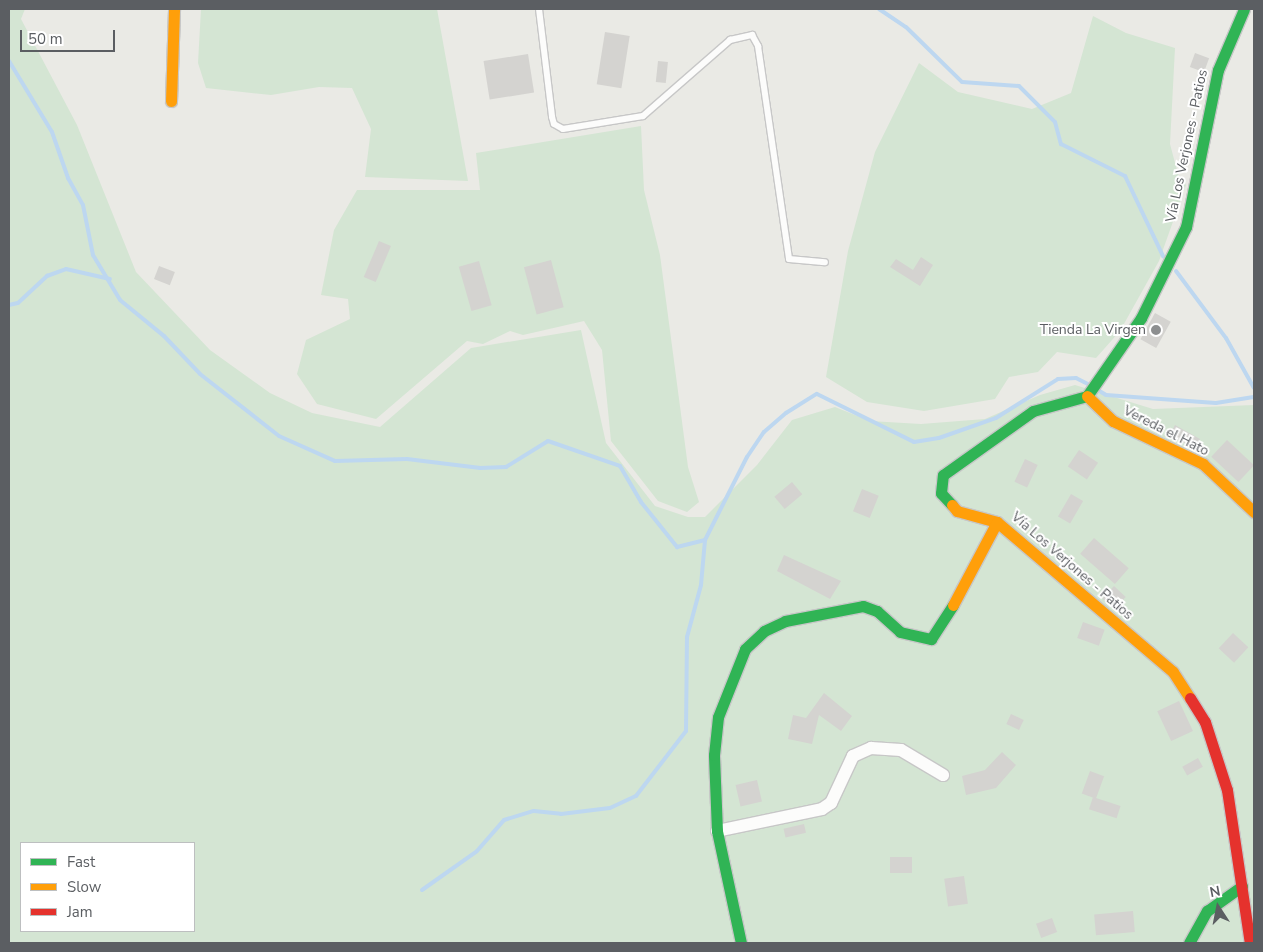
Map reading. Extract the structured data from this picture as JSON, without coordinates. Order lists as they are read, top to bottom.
{
  "streets": {
    "street": ["Vía Los Verjones - Patios", "Vereda el Hato"]
  },
  "crossings": [
    ["Vía Los Verjones - Patios", "Vereda el Hato"]
  ],
  "places": ["Tienda La Virgen"],
  "legend": ["Fast", "Slow", "Jam"],
  "scale_bar": "50 m",
  "north": "top"
}
